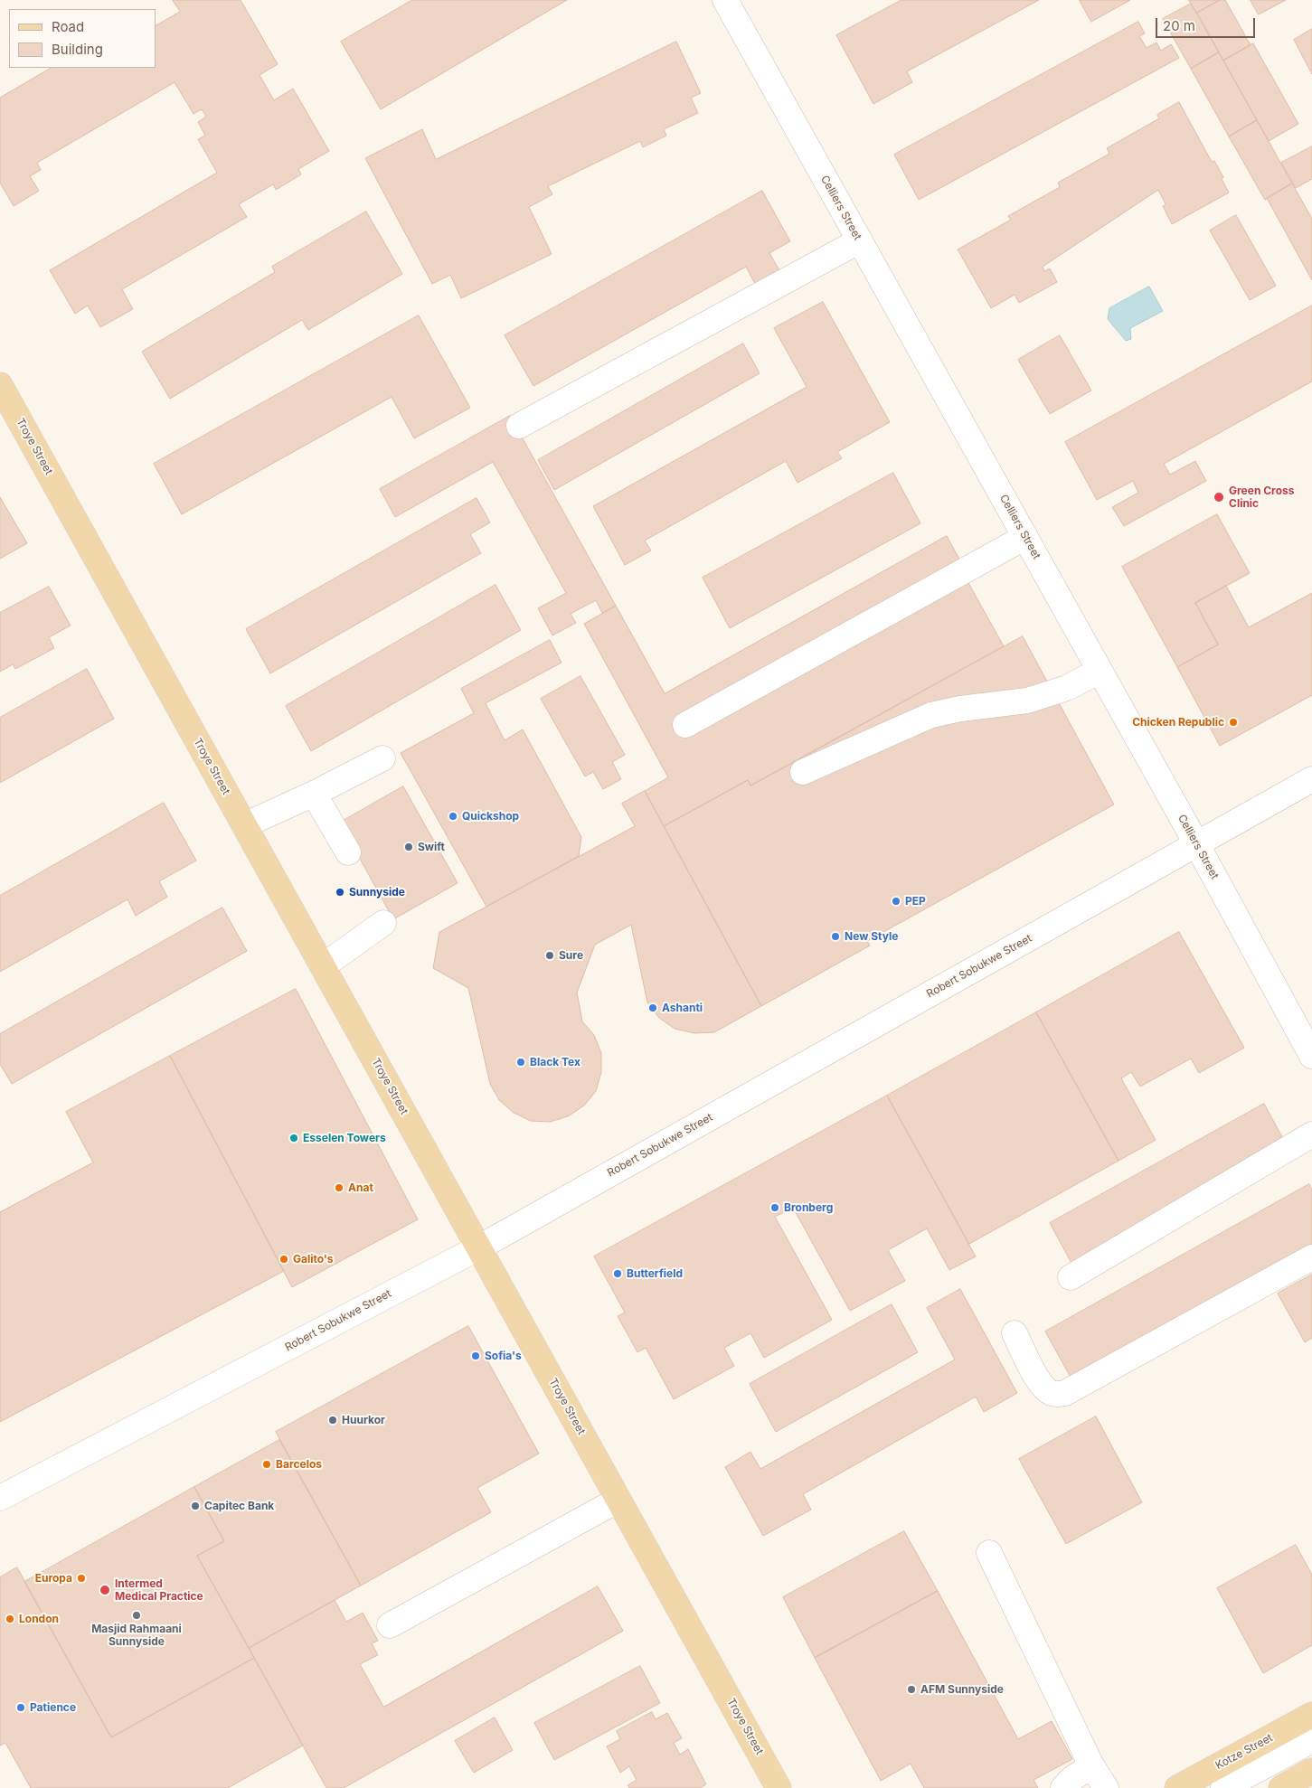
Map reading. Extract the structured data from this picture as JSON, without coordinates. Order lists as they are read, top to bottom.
{
  "streets": {
    "main road": ["Troye Street", "Kotze Street"],
    "street": ["Celliers Street", "Robert Sobukwe Street"]
  },
  "crossings": [
    ["Celliers Street", "Robert Sobukwe Street"],
    ["Troye Street", "Robert Sobukwe Street"]
  ],
  "places": [
    "Green Cross Clinic",
    "Chicken Republic",
    "Quickshop",
    "Swift",
    "Sunnyside",
    "PEP",
    "New Style",
    "Sure",
    "Ashanti",
    "Black Tex",
    "Esselen Towers",
    "Anat",
    "Bronberg",
    "Galito's",
    "Butterfield",
    "Sofia's",
    "Huurkor",
    "Barcelos",
    "Capitec Bank",
    "Europa",
    "Intermed Medical Practice",
    "Masjid Rahmaani Sunnyside",
    "London",
    "AFM Sunnyside",
    "Patience"
  ],
  "legend": ["Road", "Building"],
  "scale_bar": "20 m"
}
